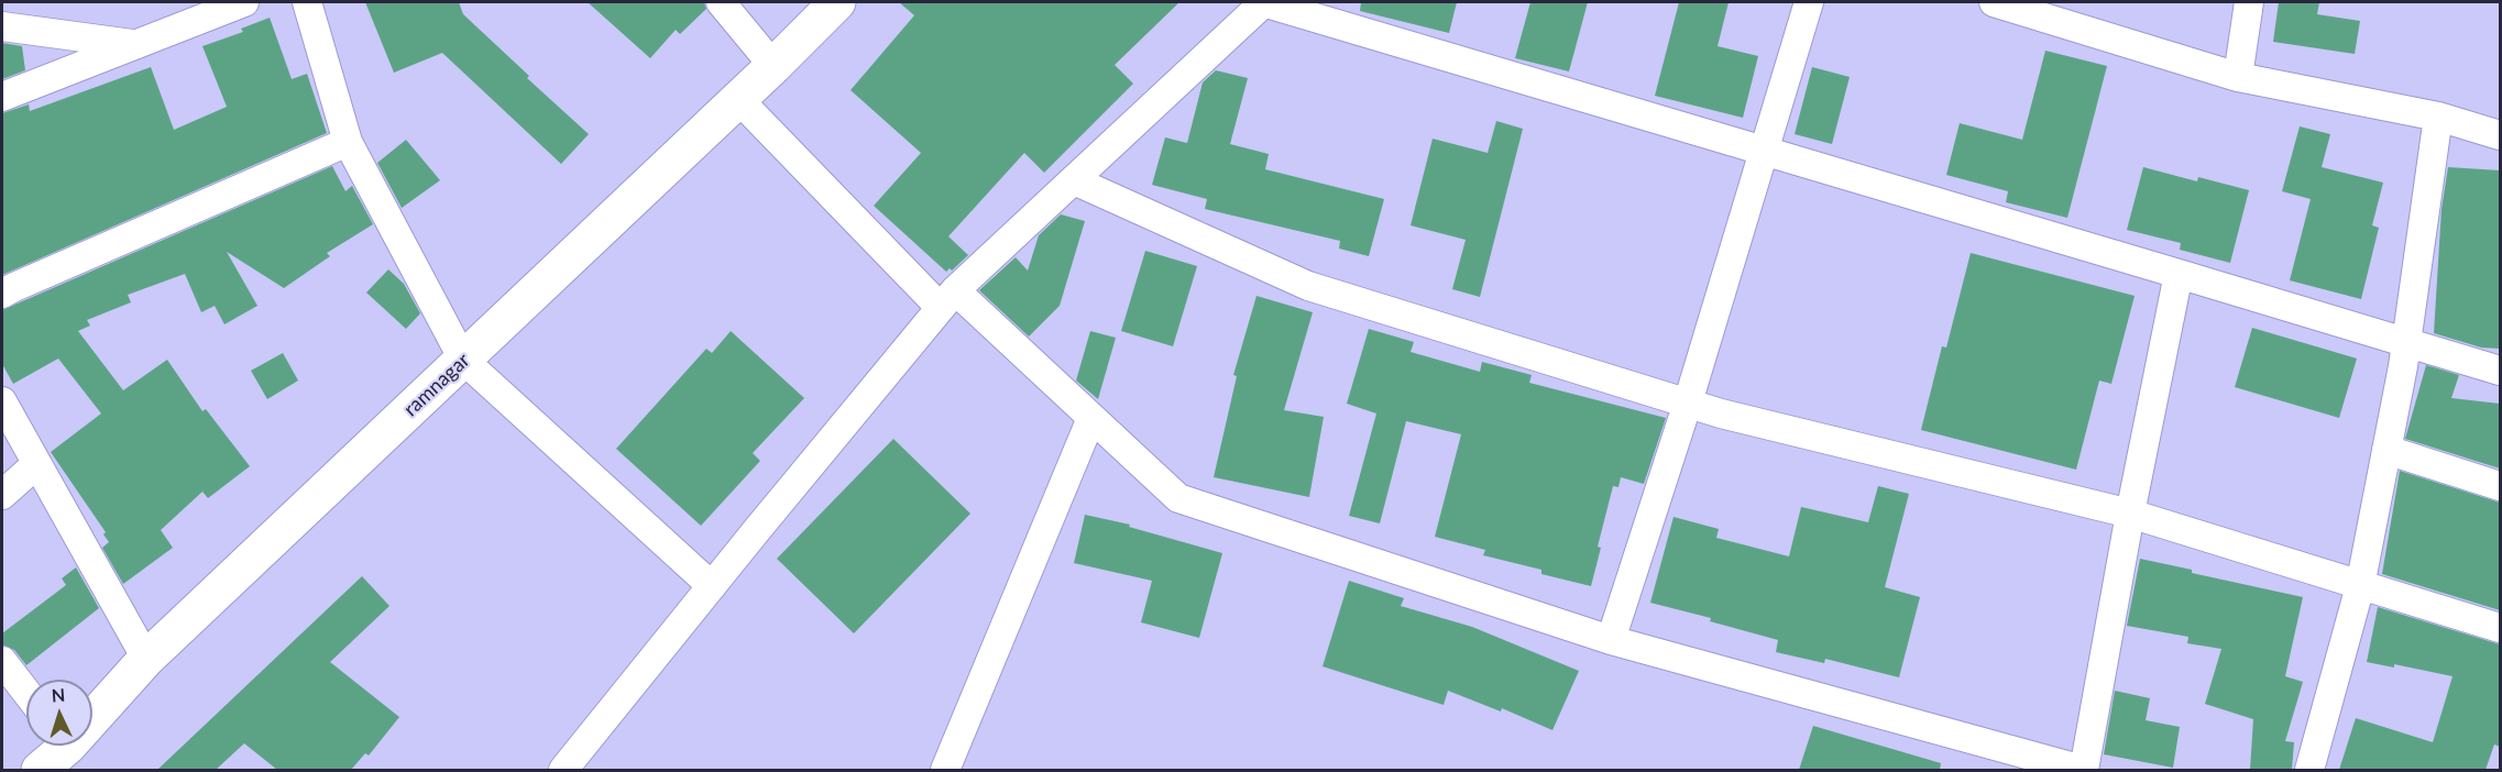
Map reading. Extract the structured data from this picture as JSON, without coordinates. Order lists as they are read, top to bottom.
{
  "streets": {
    "main road": ["ramnagar"]
  },
  "north": "top"
}
